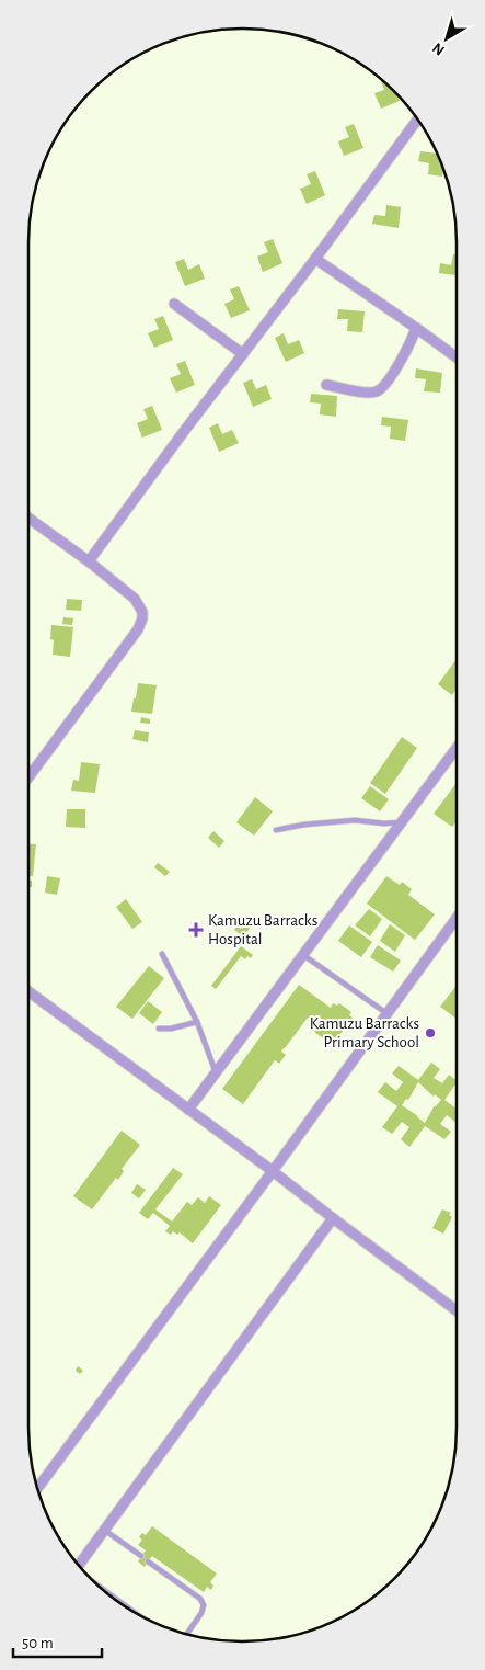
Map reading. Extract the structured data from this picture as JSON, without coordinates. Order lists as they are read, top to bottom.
{
  "places": {
    "health": ["Kamuzu Barracks Hospital"],
    "other": ["Kamuzu Barracks Primary School"]
  },
  "scale_bar": "50 m",
  "north": "bottom left"
}
